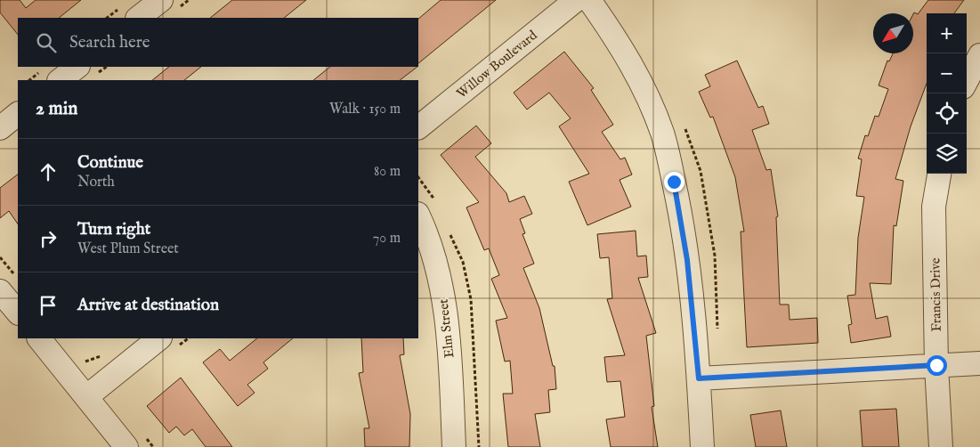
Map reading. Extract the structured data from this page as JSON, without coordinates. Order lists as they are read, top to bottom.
{
  "streets": {
    "street": ["Willow Boulevard", "Francis Drive", "Elm Street"]
  },
  "north": "bottom left",
  "page": {
    "map_buttons": ["+", "−"],
    "search": "Search here",
    "heading": ["2 min", "Walk · 150 m"],
    "list": [
      ["Continue", "North", "80 m"],
      ["Turn right", "West Plum Street", "70 m"],
      "Arrive at destination"
    ]
  }
}
